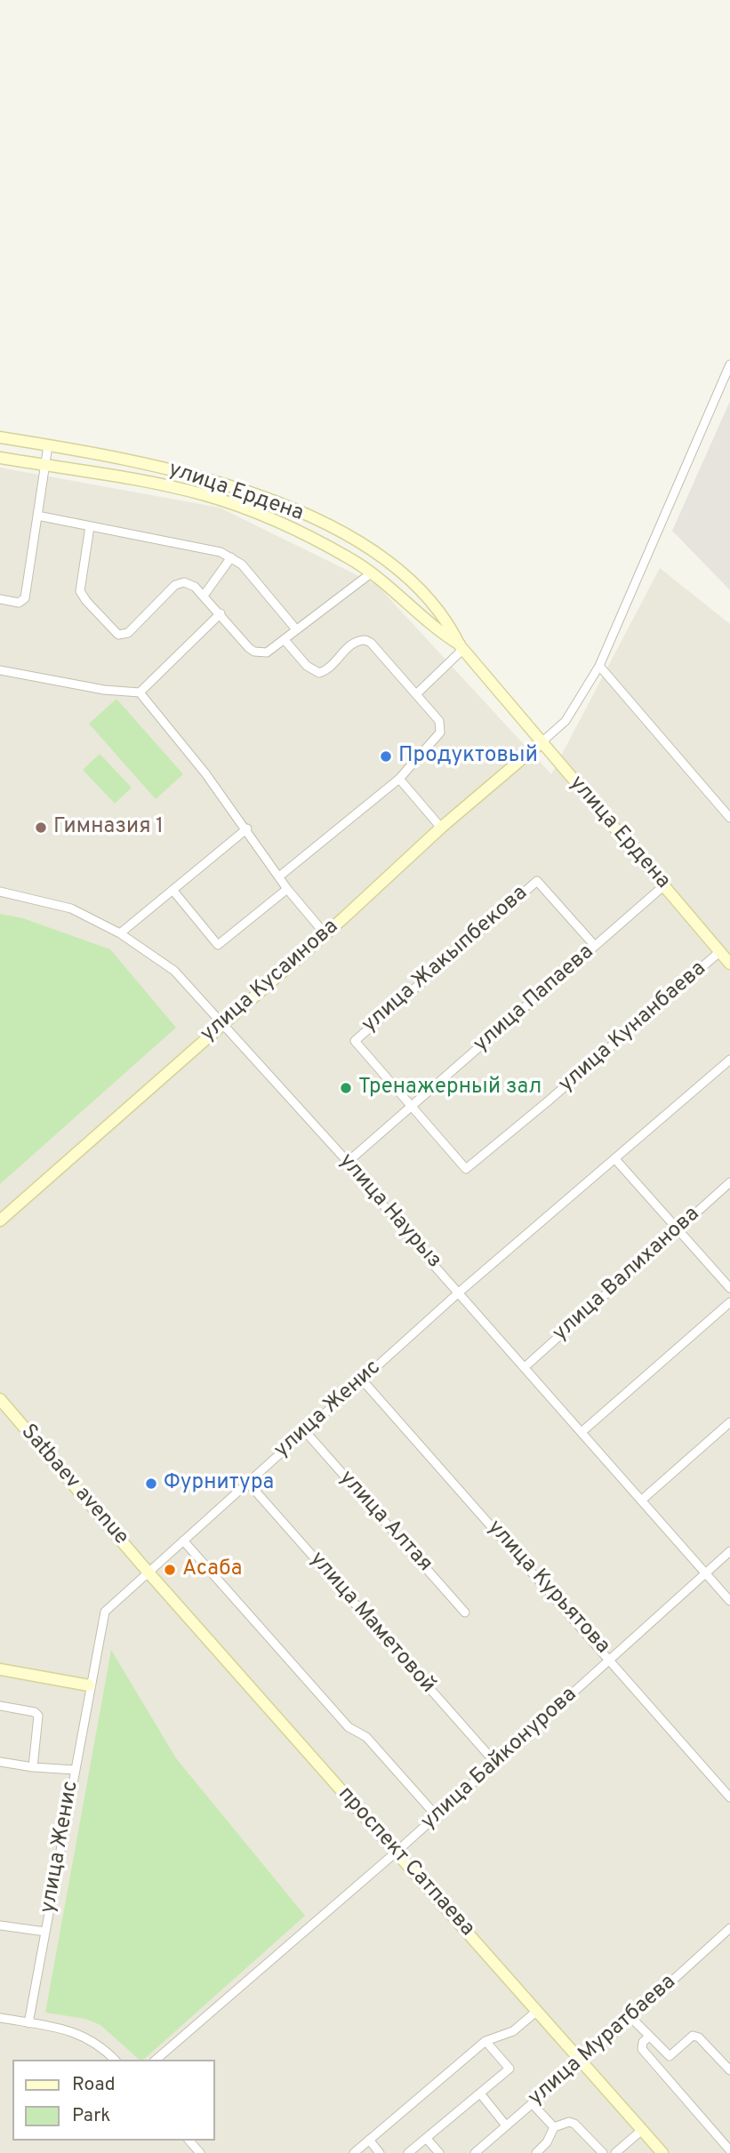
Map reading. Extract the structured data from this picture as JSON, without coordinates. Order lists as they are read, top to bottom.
{
  "streets": {
    "street": [
      "улица Ердена",
      "улица Жакыпбекова",
      "улица Кусаинова",
      "улица Папаева",
      "улица Кунанбаева",
      "улица Наурыз",
      "улица Валиханова",
      "улица Женис",
      "Satbaev avenue",
      "улица Алтая",
      "улица Курьятова",
      "улица Маметовой",
      "улица Байконурова",
      "проспект Сатпаева",
      "улица Муратбаева"
    ]
  },
  "crossings": [
    ["улица Ердена", "улица Кусаинова"],
    ["улица Ердена", "улица Папаева"],
    ["улица Ердена", "улица Кунанбаева"],
    ["улица Жакыпбекова", "улица Папаева"],
    ["улица Жакыпбекова", "улица Кунанбаева"],
    ["улица Кусаинова", "улица Наурыз"],
    ["улица Папаева", "улица Кунанбаева"],
    ["улица Папаева", "улица Наурыз"],
    ["улица Наурыз", "улица Валиханова"],
    ["улица Наурыз", "улица Женис"],
    ["улица Наурыз", "улица Байконурова"],
    ["улица Женис", "Satbaev avenue"],
    ["улица Женис", "улица Алтая"],
    ["улица Женис", "улица Курьятова"],
    ["улица Женис", "улица Маметовой"],
    ["улица Женис", "проспект Сатпаева"],
    ["Satbaev avenue", "проспект Сатпаева"],
    ["улица Курьятова", "улица Байконурова"],
    ["улица Маметовой", "улица Байконурова"],
    ["улица Байконурова", "проспект Сатпаева"],
    ["проспект Сатпаева", "улица Муратбаева"]
  ],
  "places": [
    "Продуктовый",
    "Гимназия 1",
    "Тренажерный зал",
    "Фурнитура",
    "Асаба"
  ],
  "legend": ["Road", "Park"]
}
